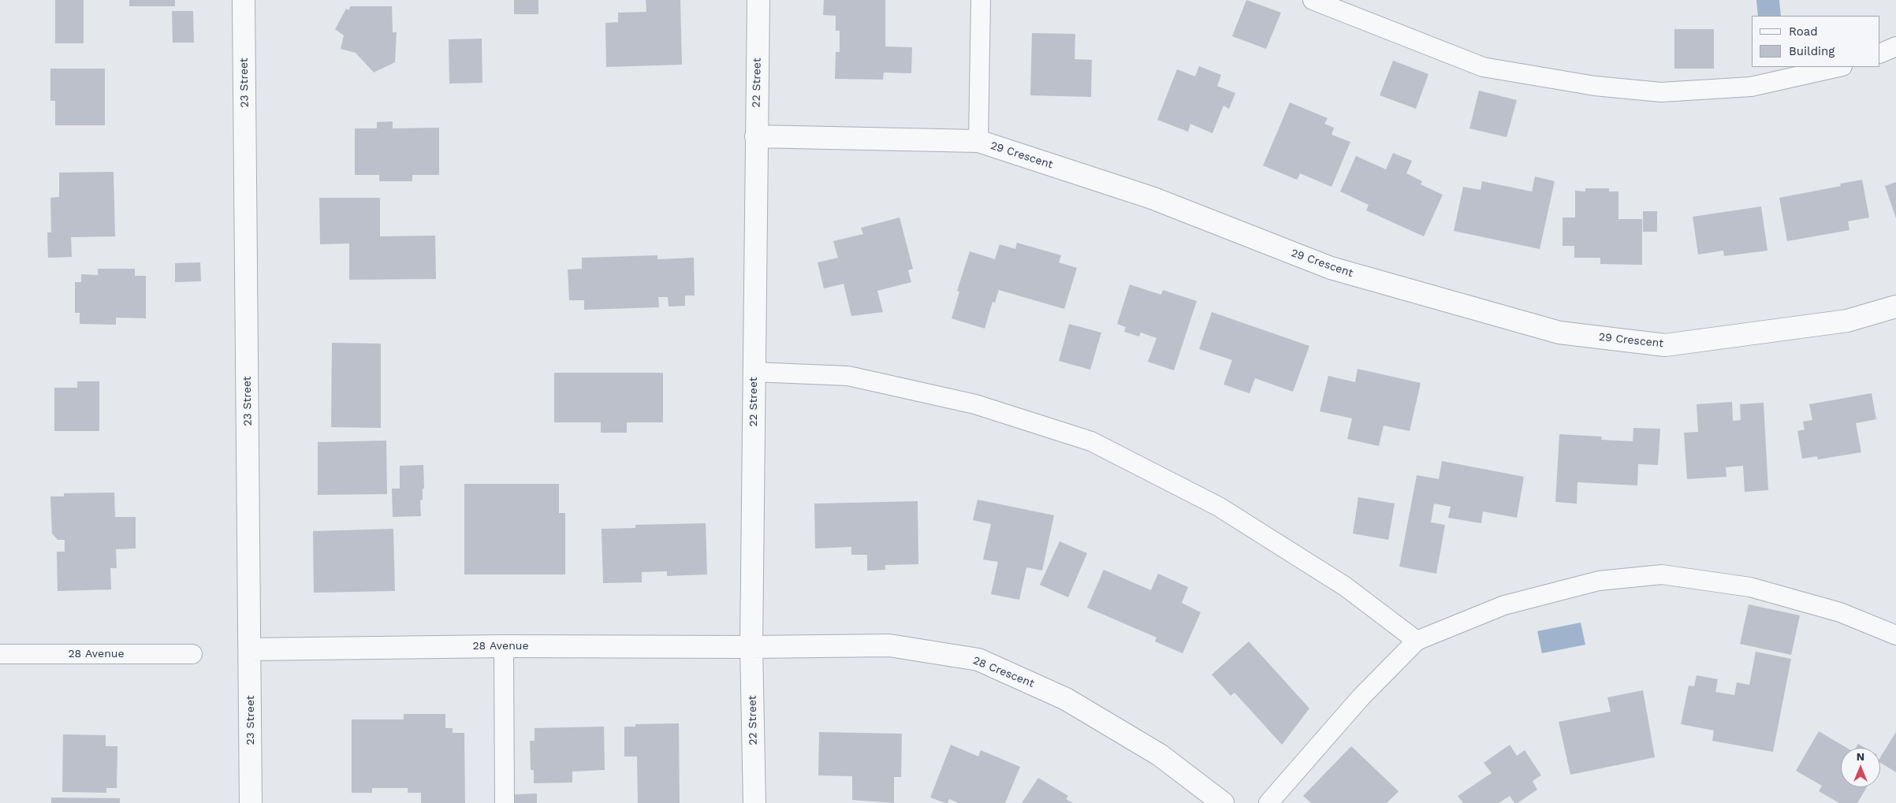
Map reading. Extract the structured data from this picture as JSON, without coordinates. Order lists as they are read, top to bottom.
{
  "streets": {
    "street": [
      "23 Street",
      "22 Street",
      "29 Crescent",
      "28 Avenue",
      "28 Crescent"
    ]
  },
  "crossings": [
    ["23 Street", "28 Avenue"],
    ["22 Street", "29 Crescent"],
    ["22 Street", "28 Avenue"],
    ["22 Street", "28 Crescent"],
    ["28 Avenue", "28 Crescent"]
  ],
  "legend": ["Road", "Building"],
  "north": "top"
}
